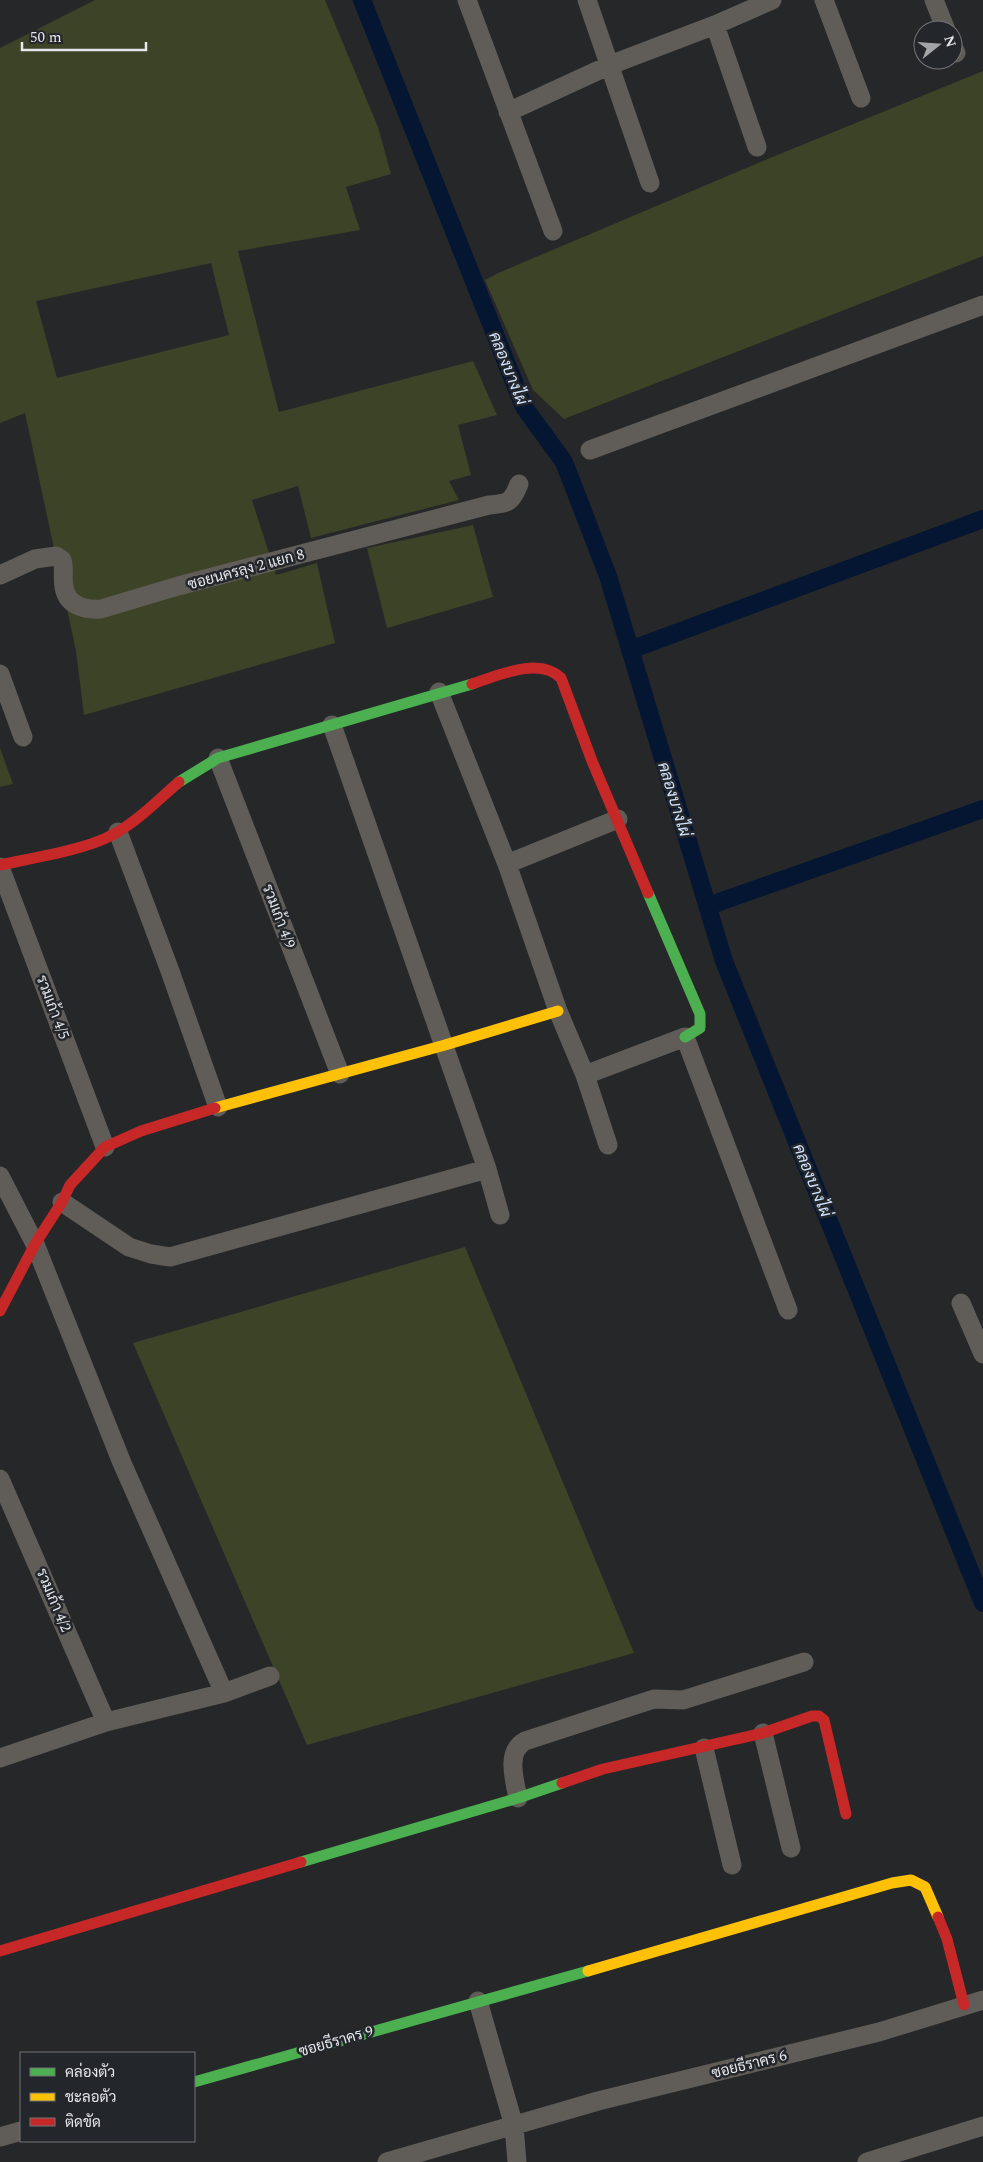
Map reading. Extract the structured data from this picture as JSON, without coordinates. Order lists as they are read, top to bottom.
{
  "streets": {
    "street": [
      "ซอยนครลุง 2 แยก 8",
      "รวมเก้า 4/9",
      "รวมเก้า 4/5",
      "รวมเก้า 4/2",
      "ซอยธีราคร 9",
      "ซอยธีราคร 6"
    ]
  },
  "crossings": [
    ["ซอยธีราคร 9", "ซอยธีราคร 6"]
  ],
  "water": ["คลองบางไผ่"],
  "legend": ["คล่องตัว", "ชะลอตัว", "ติดขัด"],
  "scale_bar": "50 m",
  "north": "right"
}
